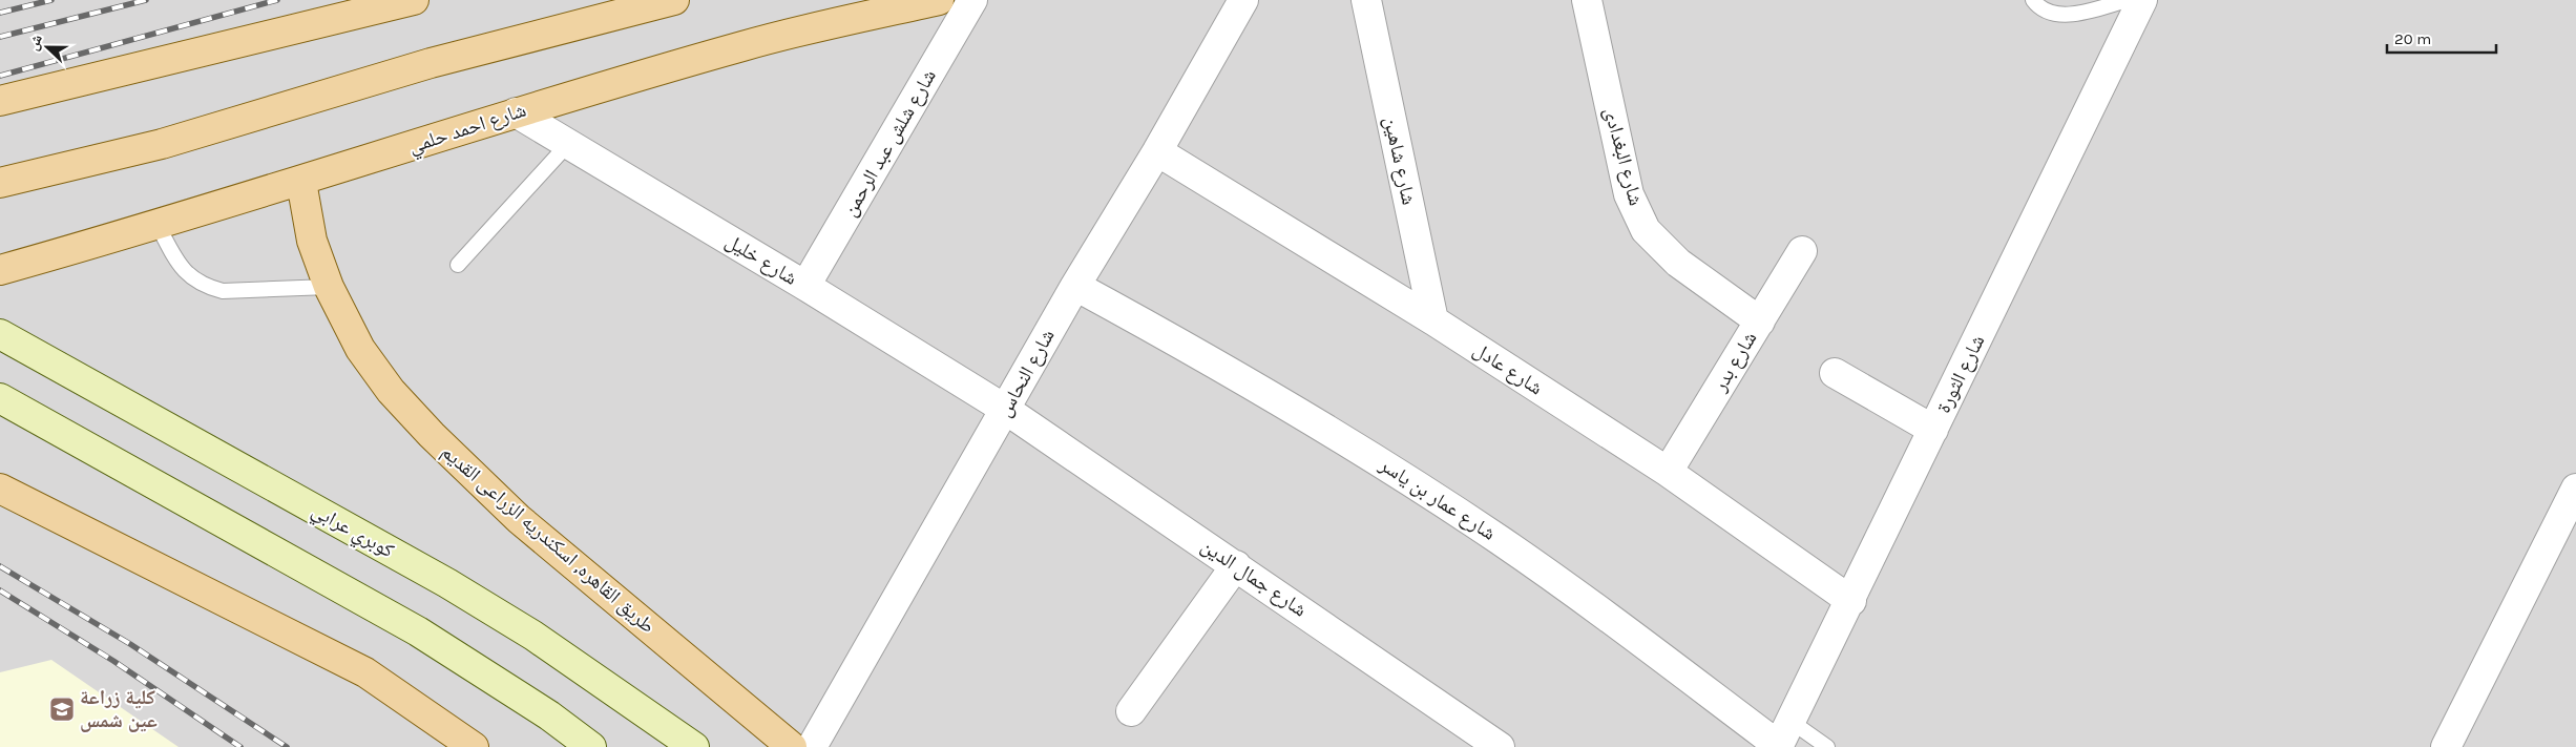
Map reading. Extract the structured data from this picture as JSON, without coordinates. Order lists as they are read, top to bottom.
{
  "streets": {
    "main road": ["شارع احمد حلمي", "كوبري عرابي", "طريق القاهره, اسكندريه الزراعى القديم"],
    "street": [
      "شارع شلش عبد الرحمن",
      "شارع البغدادى",
      "شارع شاهين",
      "شارع خليل",
      "شارع بدر",
      "شارع عادل",
      "شارع النحاس",
      "شارع الثورة",
      "شارع عمار بن ياسر",
      "شارع جمال الدين"
    ]
  },
  "crossings": [
    ["شارع احمد حلمي", "شارع خليل"],
    ["شارع احمد حلمي", "طريق القاهره, اسكندريه الزراعى القديم"],
    ["شارع شلش عبد الرحمن", "شارع خليل"],
    ["شارع البغدادى", "شارع بدر"],
    ["شارع شاهين", "شارع عادل"],
    ["شارع خليل", "شارع النحاس"],
    ["شارع خليل", "شارع جمال الدين"],
    ["شارع بدر", "شارع عادل"],
    ["شارع عادل", "شارع النحاس"],
    ["شارع عادل", "شارع الثورة"],
    ["شارع النحاس", "شارع عمار بن ياسر"],
    ["شارع النحاس", "شارع جمال الدين"],
    ["شارع الثورة", "شارع عمار بن ياسر"]
  ],
  "places": {
    "school or university": ["كلية زراعة عين شمس"]
  },
  "scale_bar": "20 m",
  "north": "left"
}
